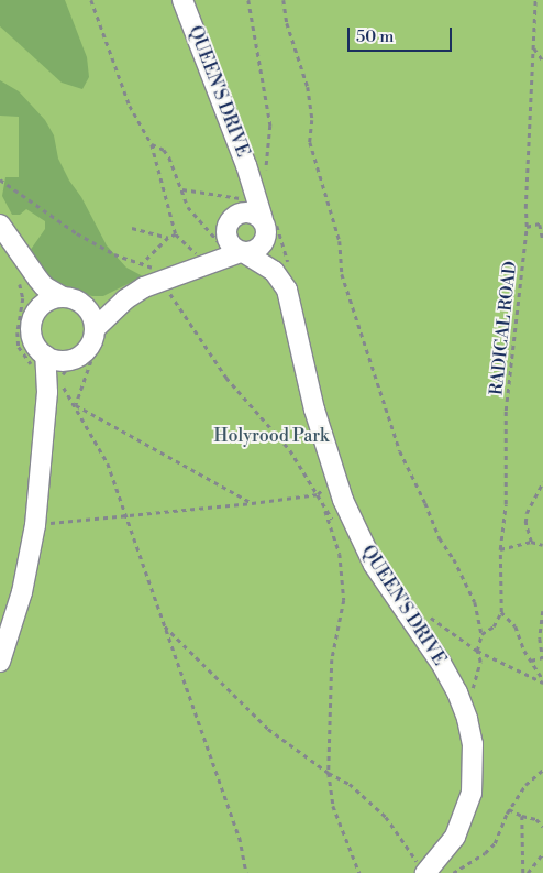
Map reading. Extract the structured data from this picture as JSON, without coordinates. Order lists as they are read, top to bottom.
{
  "streets": {
    "street": ["QUEEN'S DRIVE"],
    "path": ["RADICAL ROAD"]
  },
  "parks": ["Holyrood Park"],
  "scale_bar": "50 m"
}
